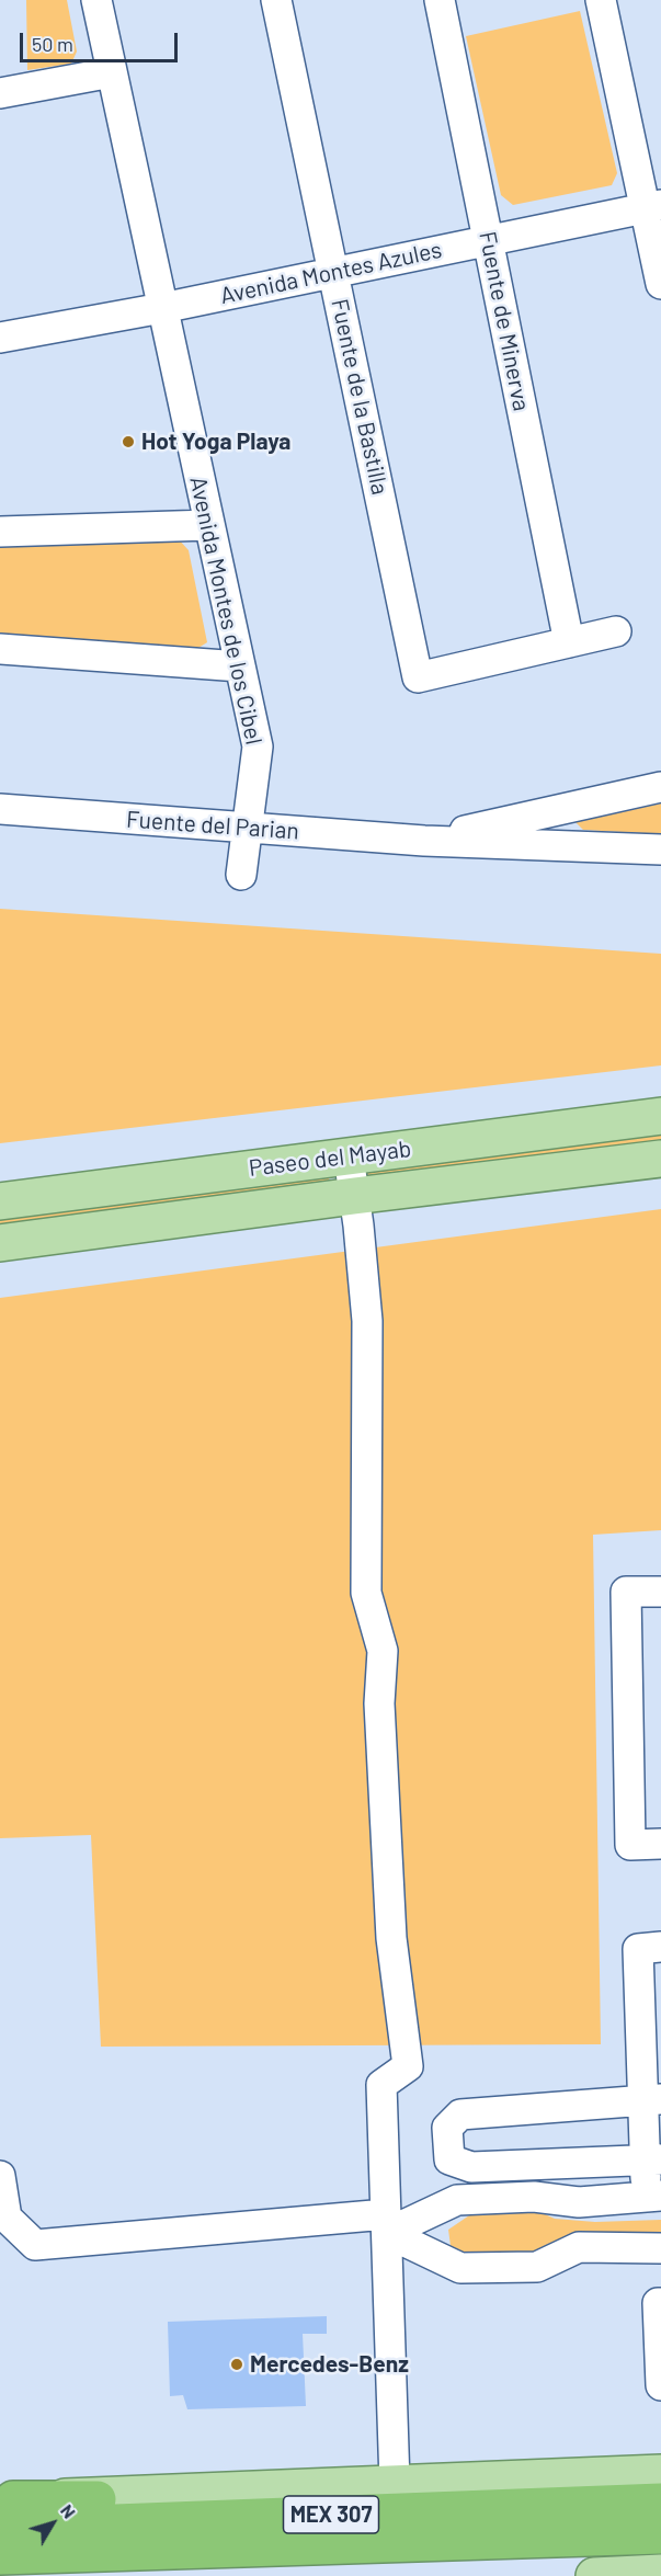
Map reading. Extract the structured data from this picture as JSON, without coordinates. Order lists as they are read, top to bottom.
{
  "streets": {
    "highway": ["MEX 307"],
    "main road": ["Paseo del Mayab"],
    "street": [
      "Avenida Montes Azules",
      "Fuente de Minerva",
      "Fuente de la Bastilla",
      "Avenida Montes de los Cibel",
      "Fuente del Parian"
    ]
  },
  "crossings": [
    ["Avenida Montes Azules", "Fuente de Minerva"],
    ["Avenida Montes Azules", "Fuente de la Bastilla"],
    ["Avenida Montes Azules", "Avenida Montes de los Cibel"],
    ["Fuente de Minerva", "Fuente de la Bastilla"],
    ["Avenida Montes de los Cibel", "Fuente del Parian"]
  ],
  "places": ["Hot Yoga Playa", "Mercedes-Benz"],
  "scale_bar": "50 m",
  "north": "top right"
}
